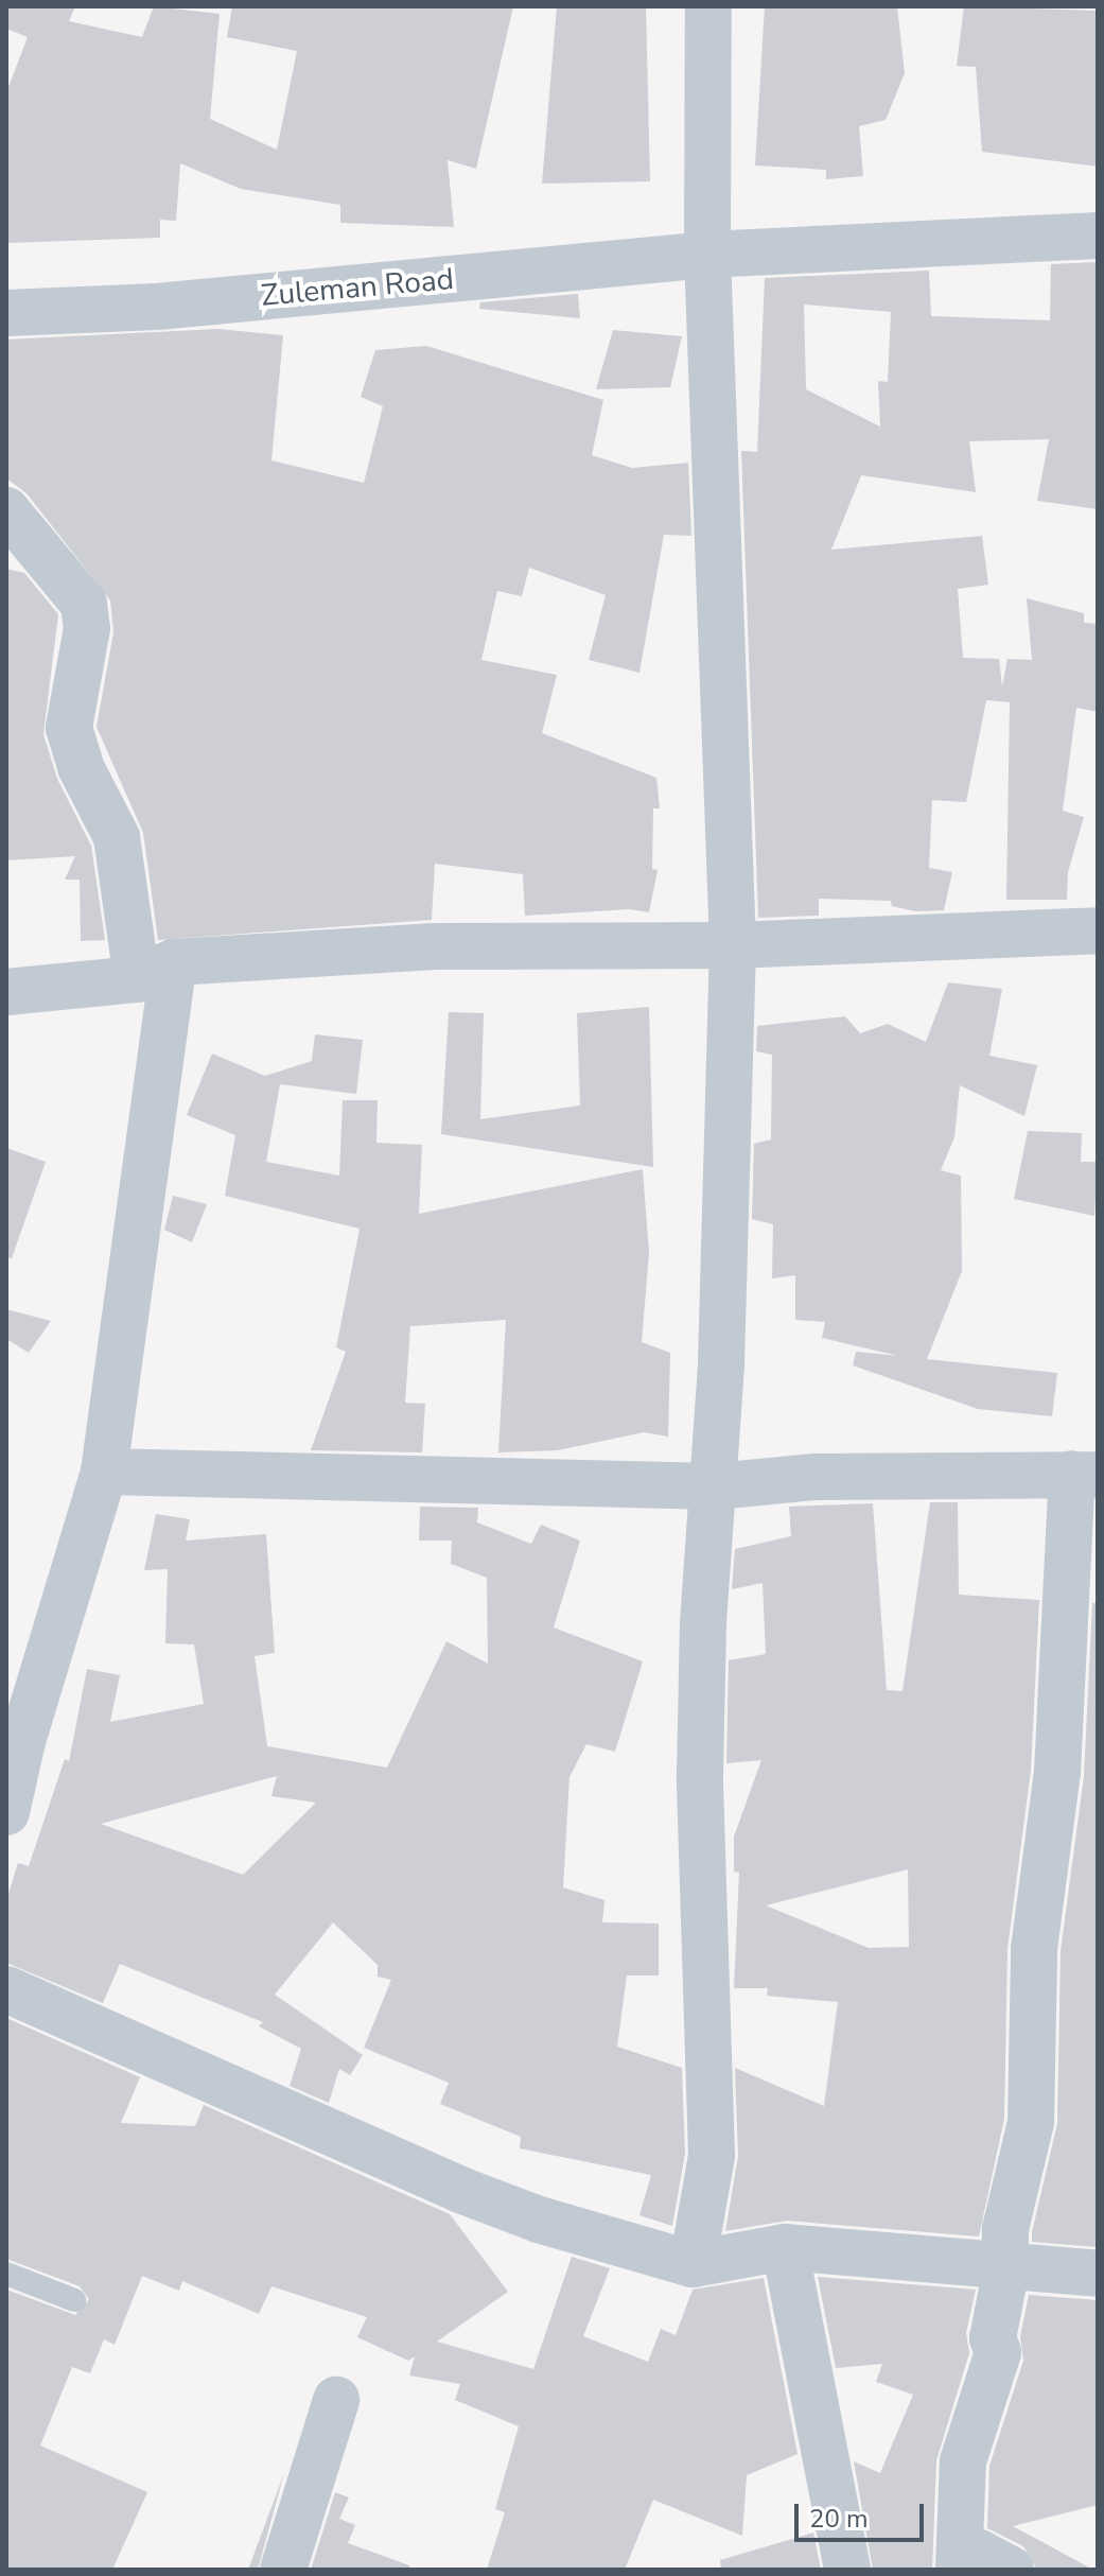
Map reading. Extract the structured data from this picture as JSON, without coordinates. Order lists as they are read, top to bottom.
{
  "streets": {
    "street": ["Zuleman Road"]
  },
  "scale_bar": "20 m"
}
